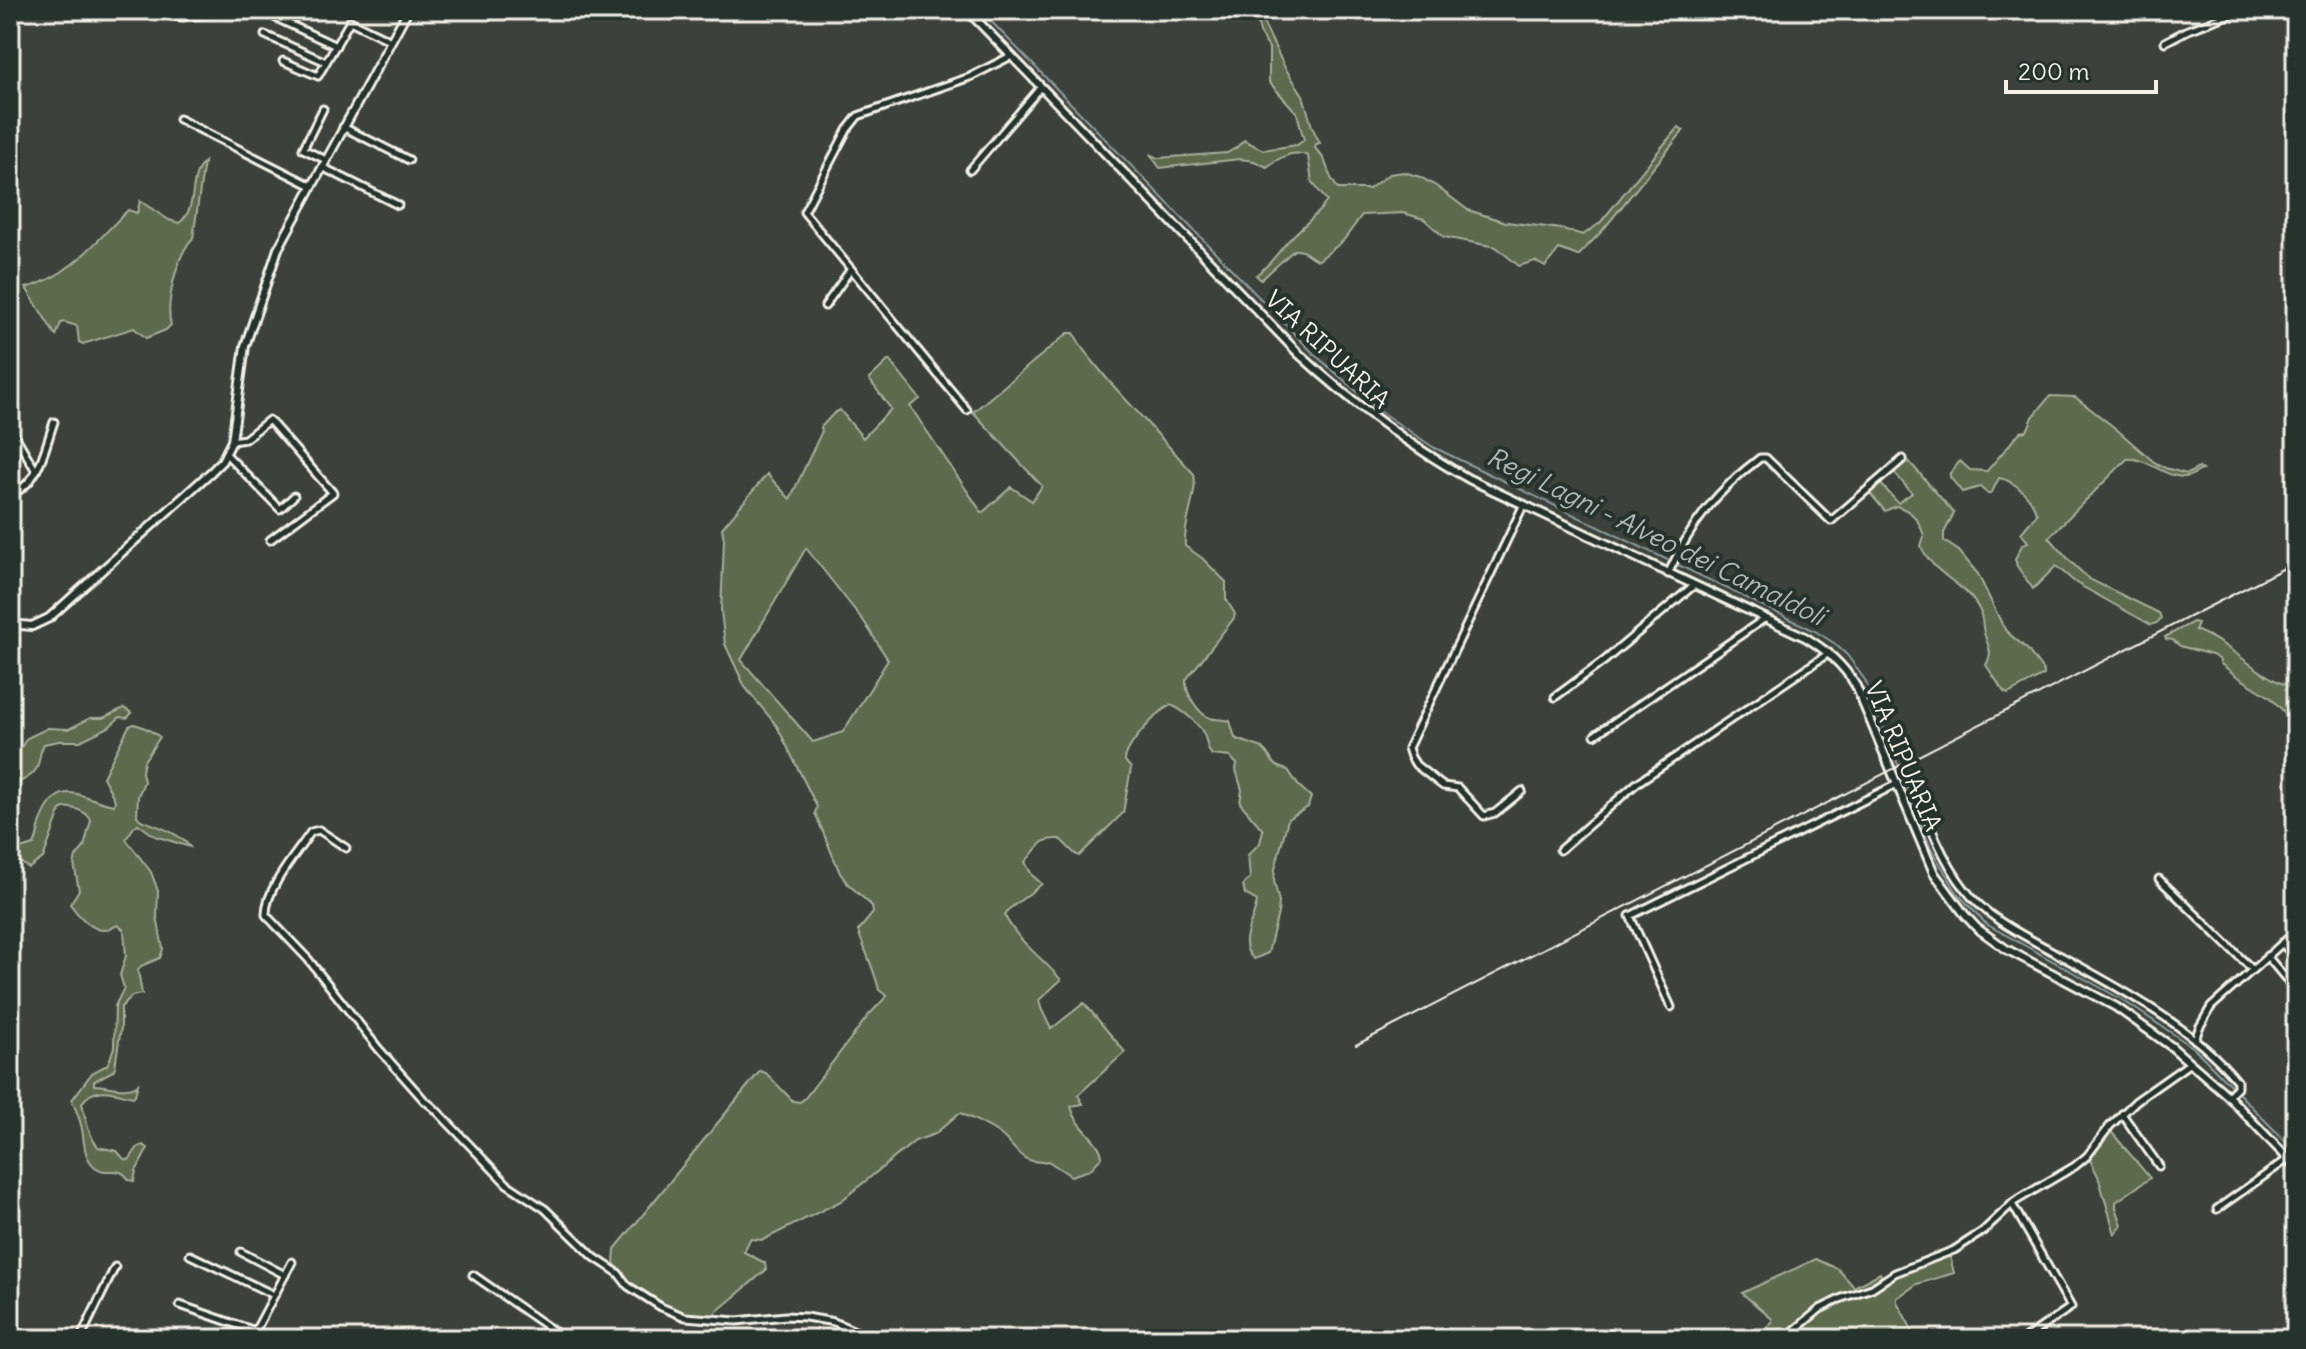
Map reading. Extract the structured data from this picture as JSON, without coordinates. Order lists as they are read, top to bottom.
{
  "streets": {
    "street": ["VIA RIPUARIA"]
  },
  "water": ["Regi Lagni - Alveo dei Camaldoli"],
  "scale_bar": "200 m"
}
